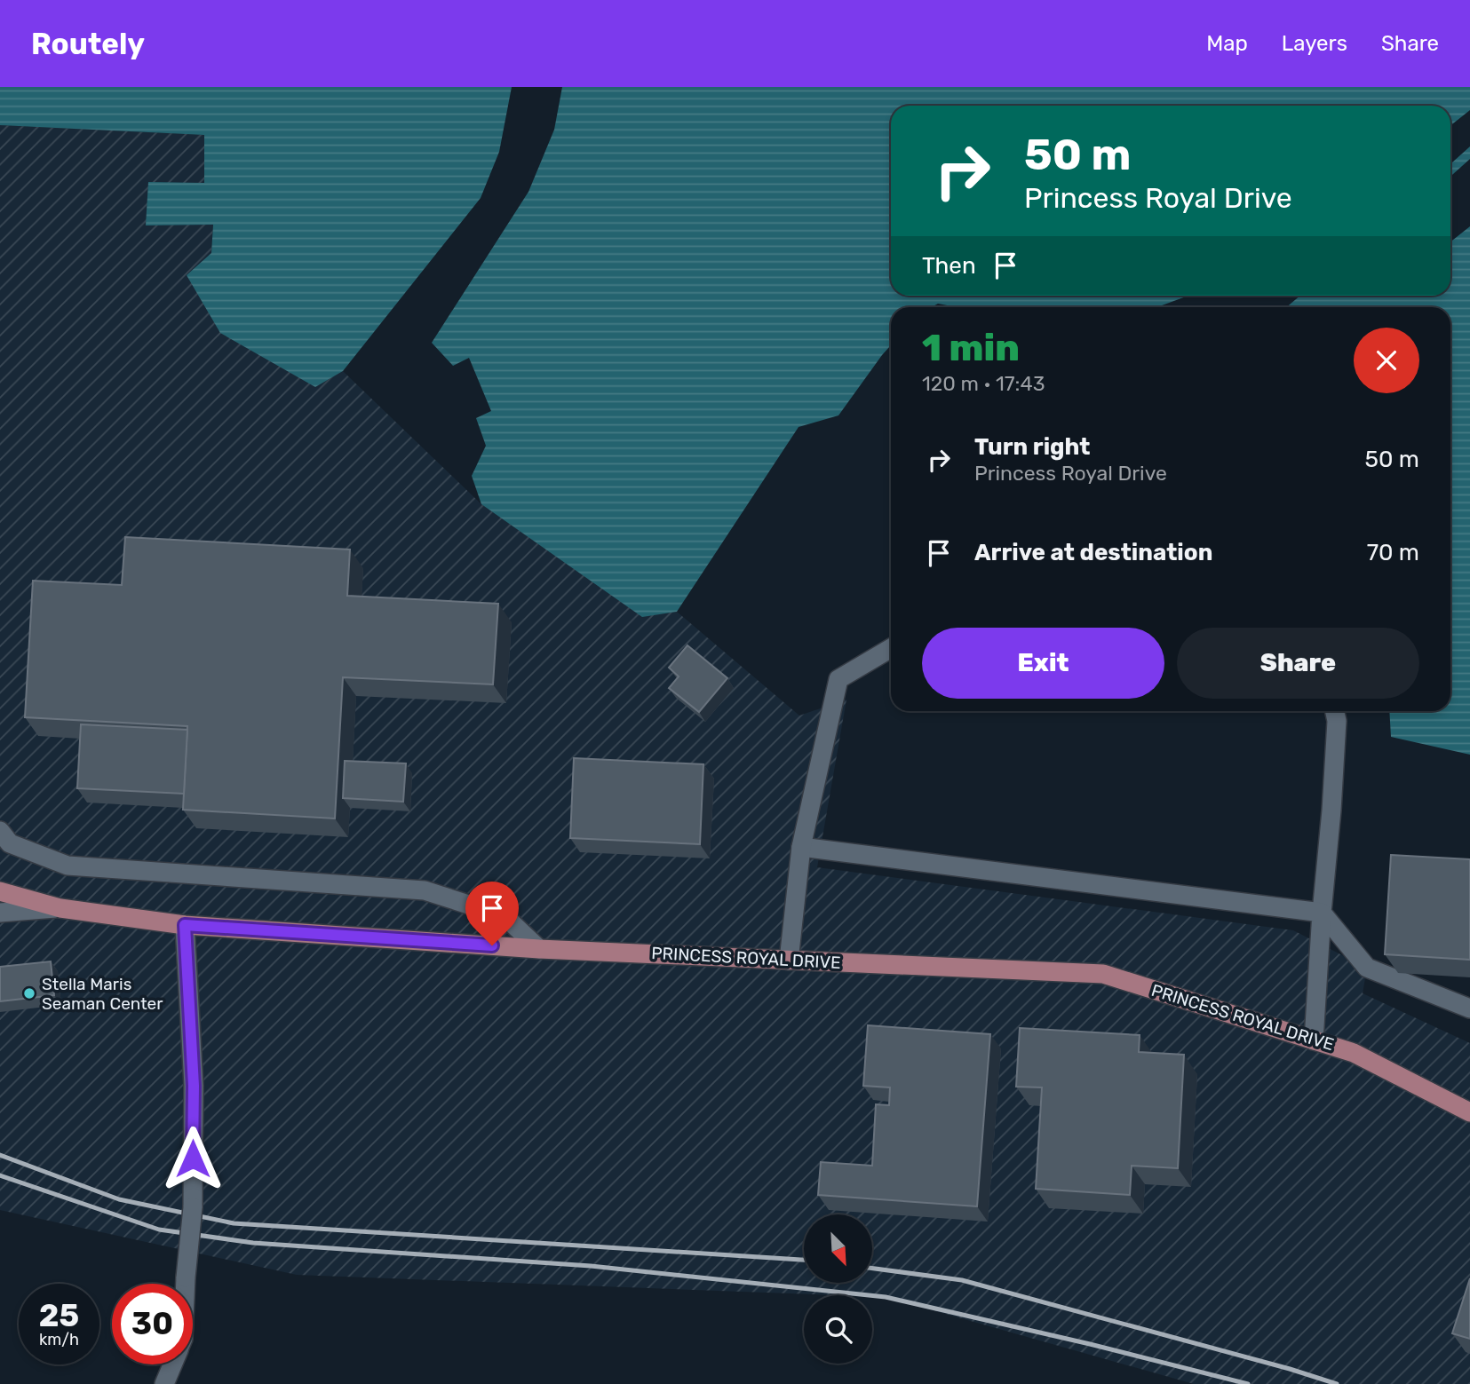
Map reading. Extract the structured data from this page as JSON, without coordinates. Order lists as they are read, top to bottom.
{
  "streets": {
    "main road": ["PRINCESS ROYAL DRIVE"]
  },
  "places": ["Stella Maris Seaman Center"],
  "north": "bottom right",
  "page": {
    "header": "Routely",
    "nav": ["Map", "Layers", "Share"],
    "turn": ["50 m", "Princess Royal Drive"],
    "then": "Then",
    "heading": ["1 min", "120 m · 17:43"],
    "list": [
      {
        "name": "Turn right",
        "note": "Princess Royal Drive",
        "value": "50 m"
      },
      {
        "name": "Arrive at destination",
        "value": "70 m"
      }
    ],
    "buttons": ["Exit", "Share"],
    "speed": "25 km/h",
    "limit": "30"
  }
}
